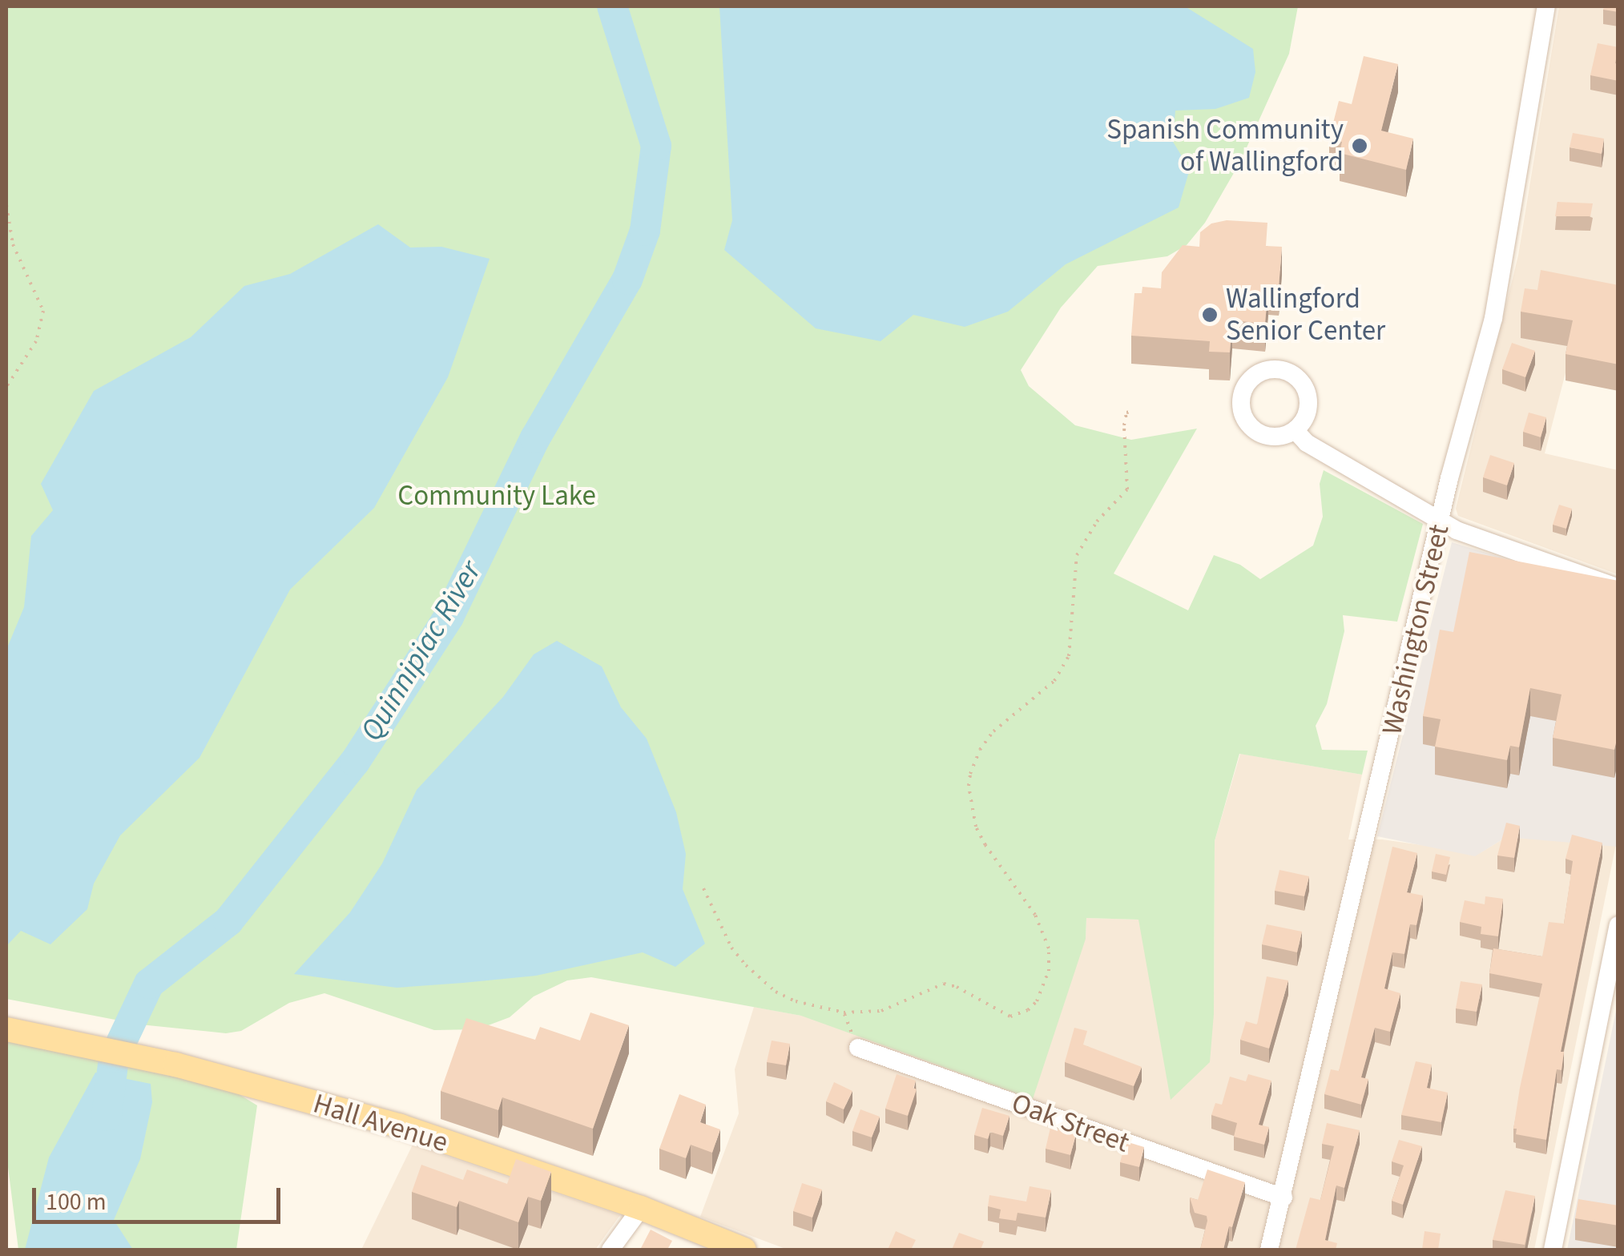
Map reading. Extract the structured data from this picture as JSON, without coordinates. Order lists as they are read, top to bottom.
{
  "streets": {
    "main road": ["Hall Avenue"],
    "street": ["Washington Street", "Oak Street"]
  },
  "crossings": [
    ["Washington Street", "Oak Street"]
  ],
  "water": ["Quinnipiac River"],
  "parks": ["Community Lake"],
  "places": ["Spanish Community of Wallingford", "Wallingford Senior Center"],
  "scale_bar": "100 m"
}
